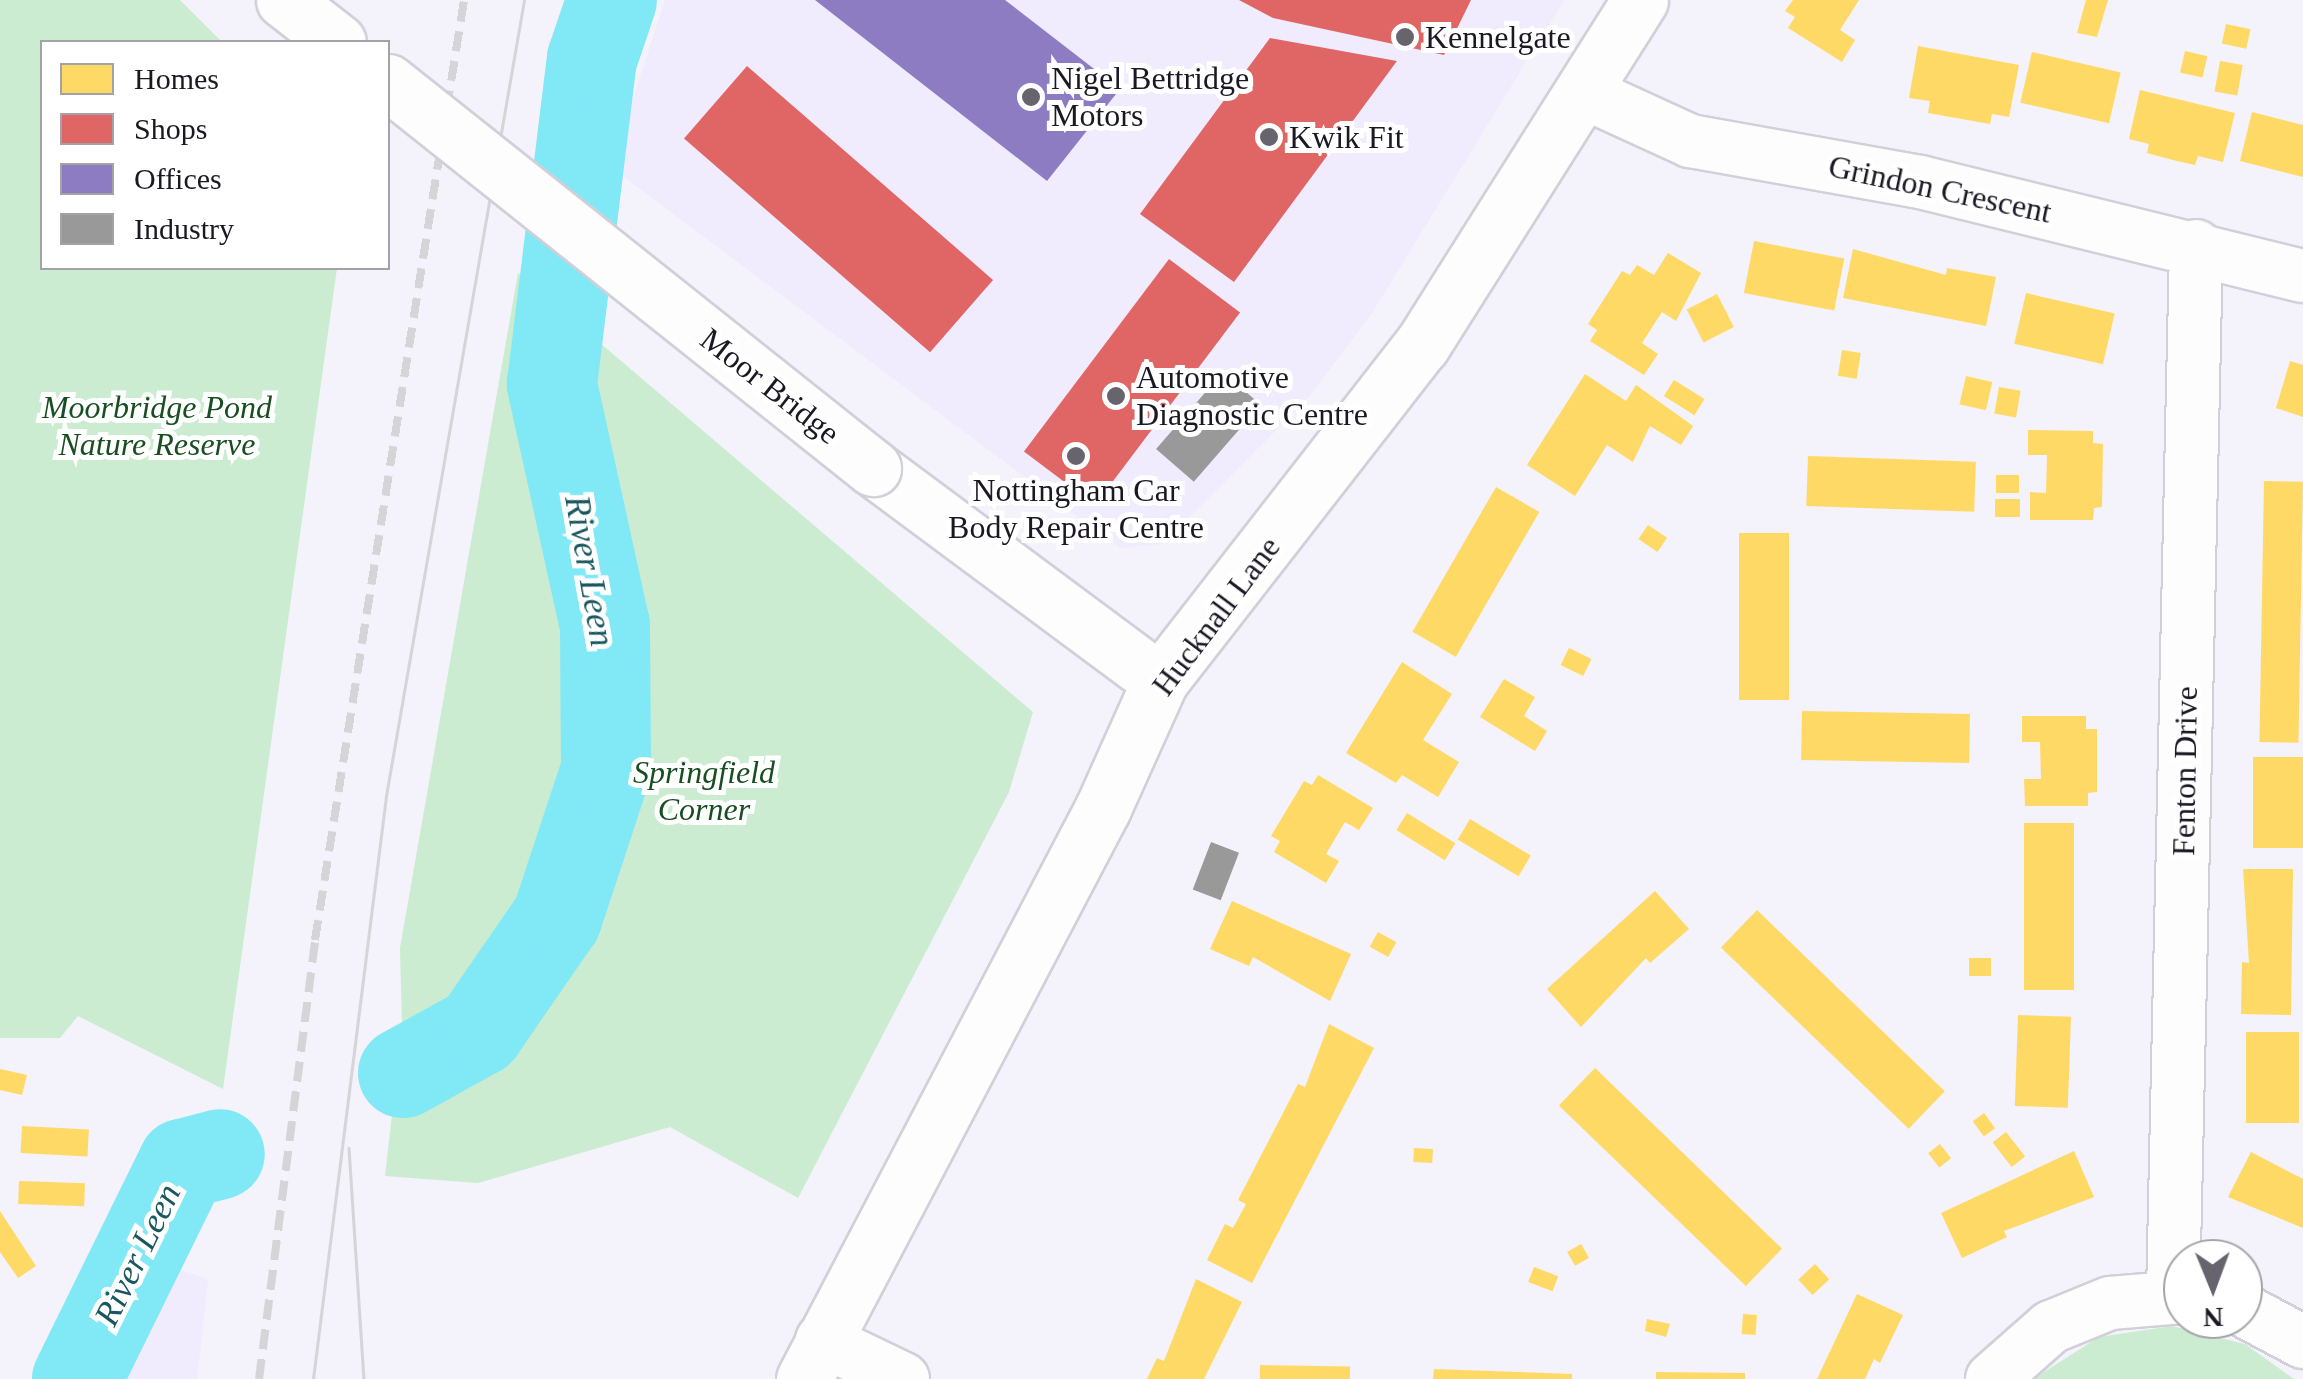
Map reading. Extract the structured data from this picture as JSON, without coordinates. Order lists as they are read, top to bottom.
{
  "streets": {
    "main road": ["Moor Bridge", "Hucknall Lane"],
    "street": ["Grindon Crescent", "Fenton Drive"]
  },
  "crossings": [
    ["Grindon Crescent", "Hucknall Lane"],
    ["Grindon Crescent", "Fenton Drive"],
    ["Moor Bridge", "Hucknall Lane"]
  ],
  "water": ["River Leen"],
  "parks": ["Moorbridge Pond Nature Reserve", "Springfield Corner"],
  "places": [
    "Kennelgate",
    "Nigel Bettridge Motors",
    "Kwik Fit",
    "Automotive Diagnostic Centre",
    "Nottingham Car Body Repair Centre"
  ],
  "legend": [
    "Homes",
    "Shops",
    "Offices",
    "Industry"
  ],
  "north": "bottom"
}
